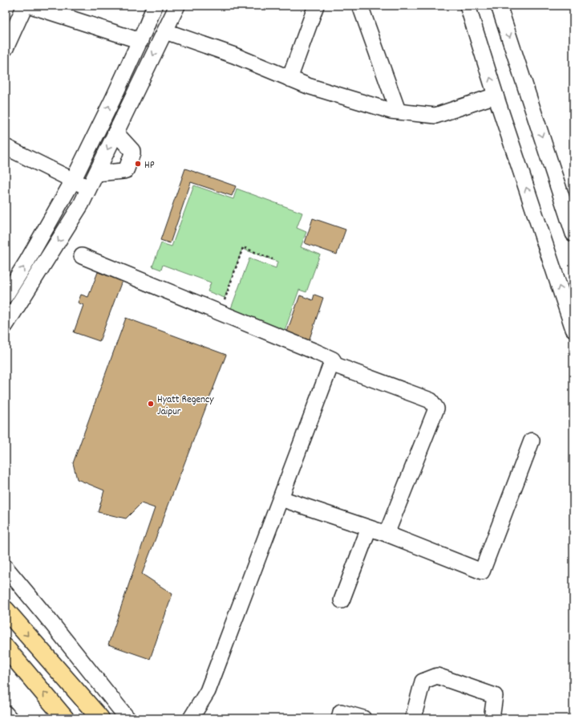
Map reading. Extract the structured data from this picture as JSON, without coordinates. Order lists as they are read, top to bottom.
{
  "places": ["HP", "Hyatt Regency Jaipur"]
}
